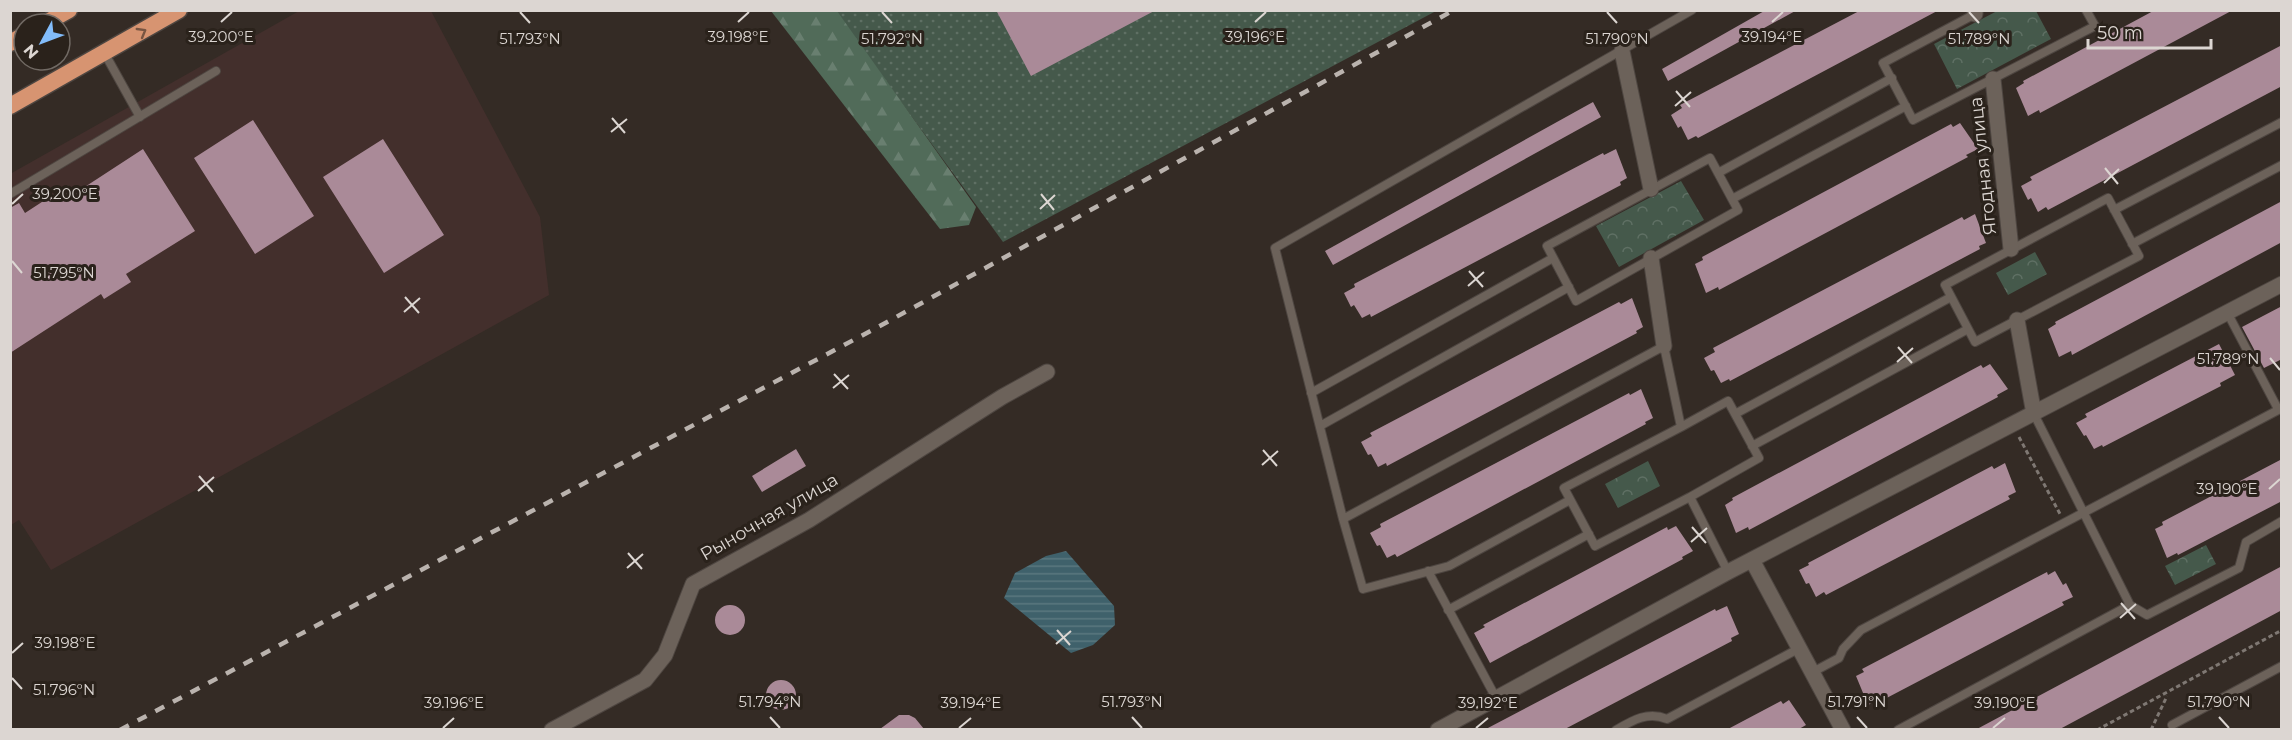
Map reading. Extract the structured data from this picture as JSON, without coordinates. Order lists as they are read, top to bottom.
{
  "streets": {
    "street": ["Ягодная улица", "Рыночная улица"]
  },
  "scale_bar": "50 m",
  "north": "bottom left",
  "coordinates": [
    "39.200°E",
    "39.198°E",
    "39.196°E",
    "39.194°E",
    "51.793°N",
    "51.792°N",
    "51.789°N",
    "51.790°N",
    "51.795°N",
    "39.190°E",
    "51.796°N",
    "51.794°N",
    "51.791°N",
    "39.192°E"
  ]
}
